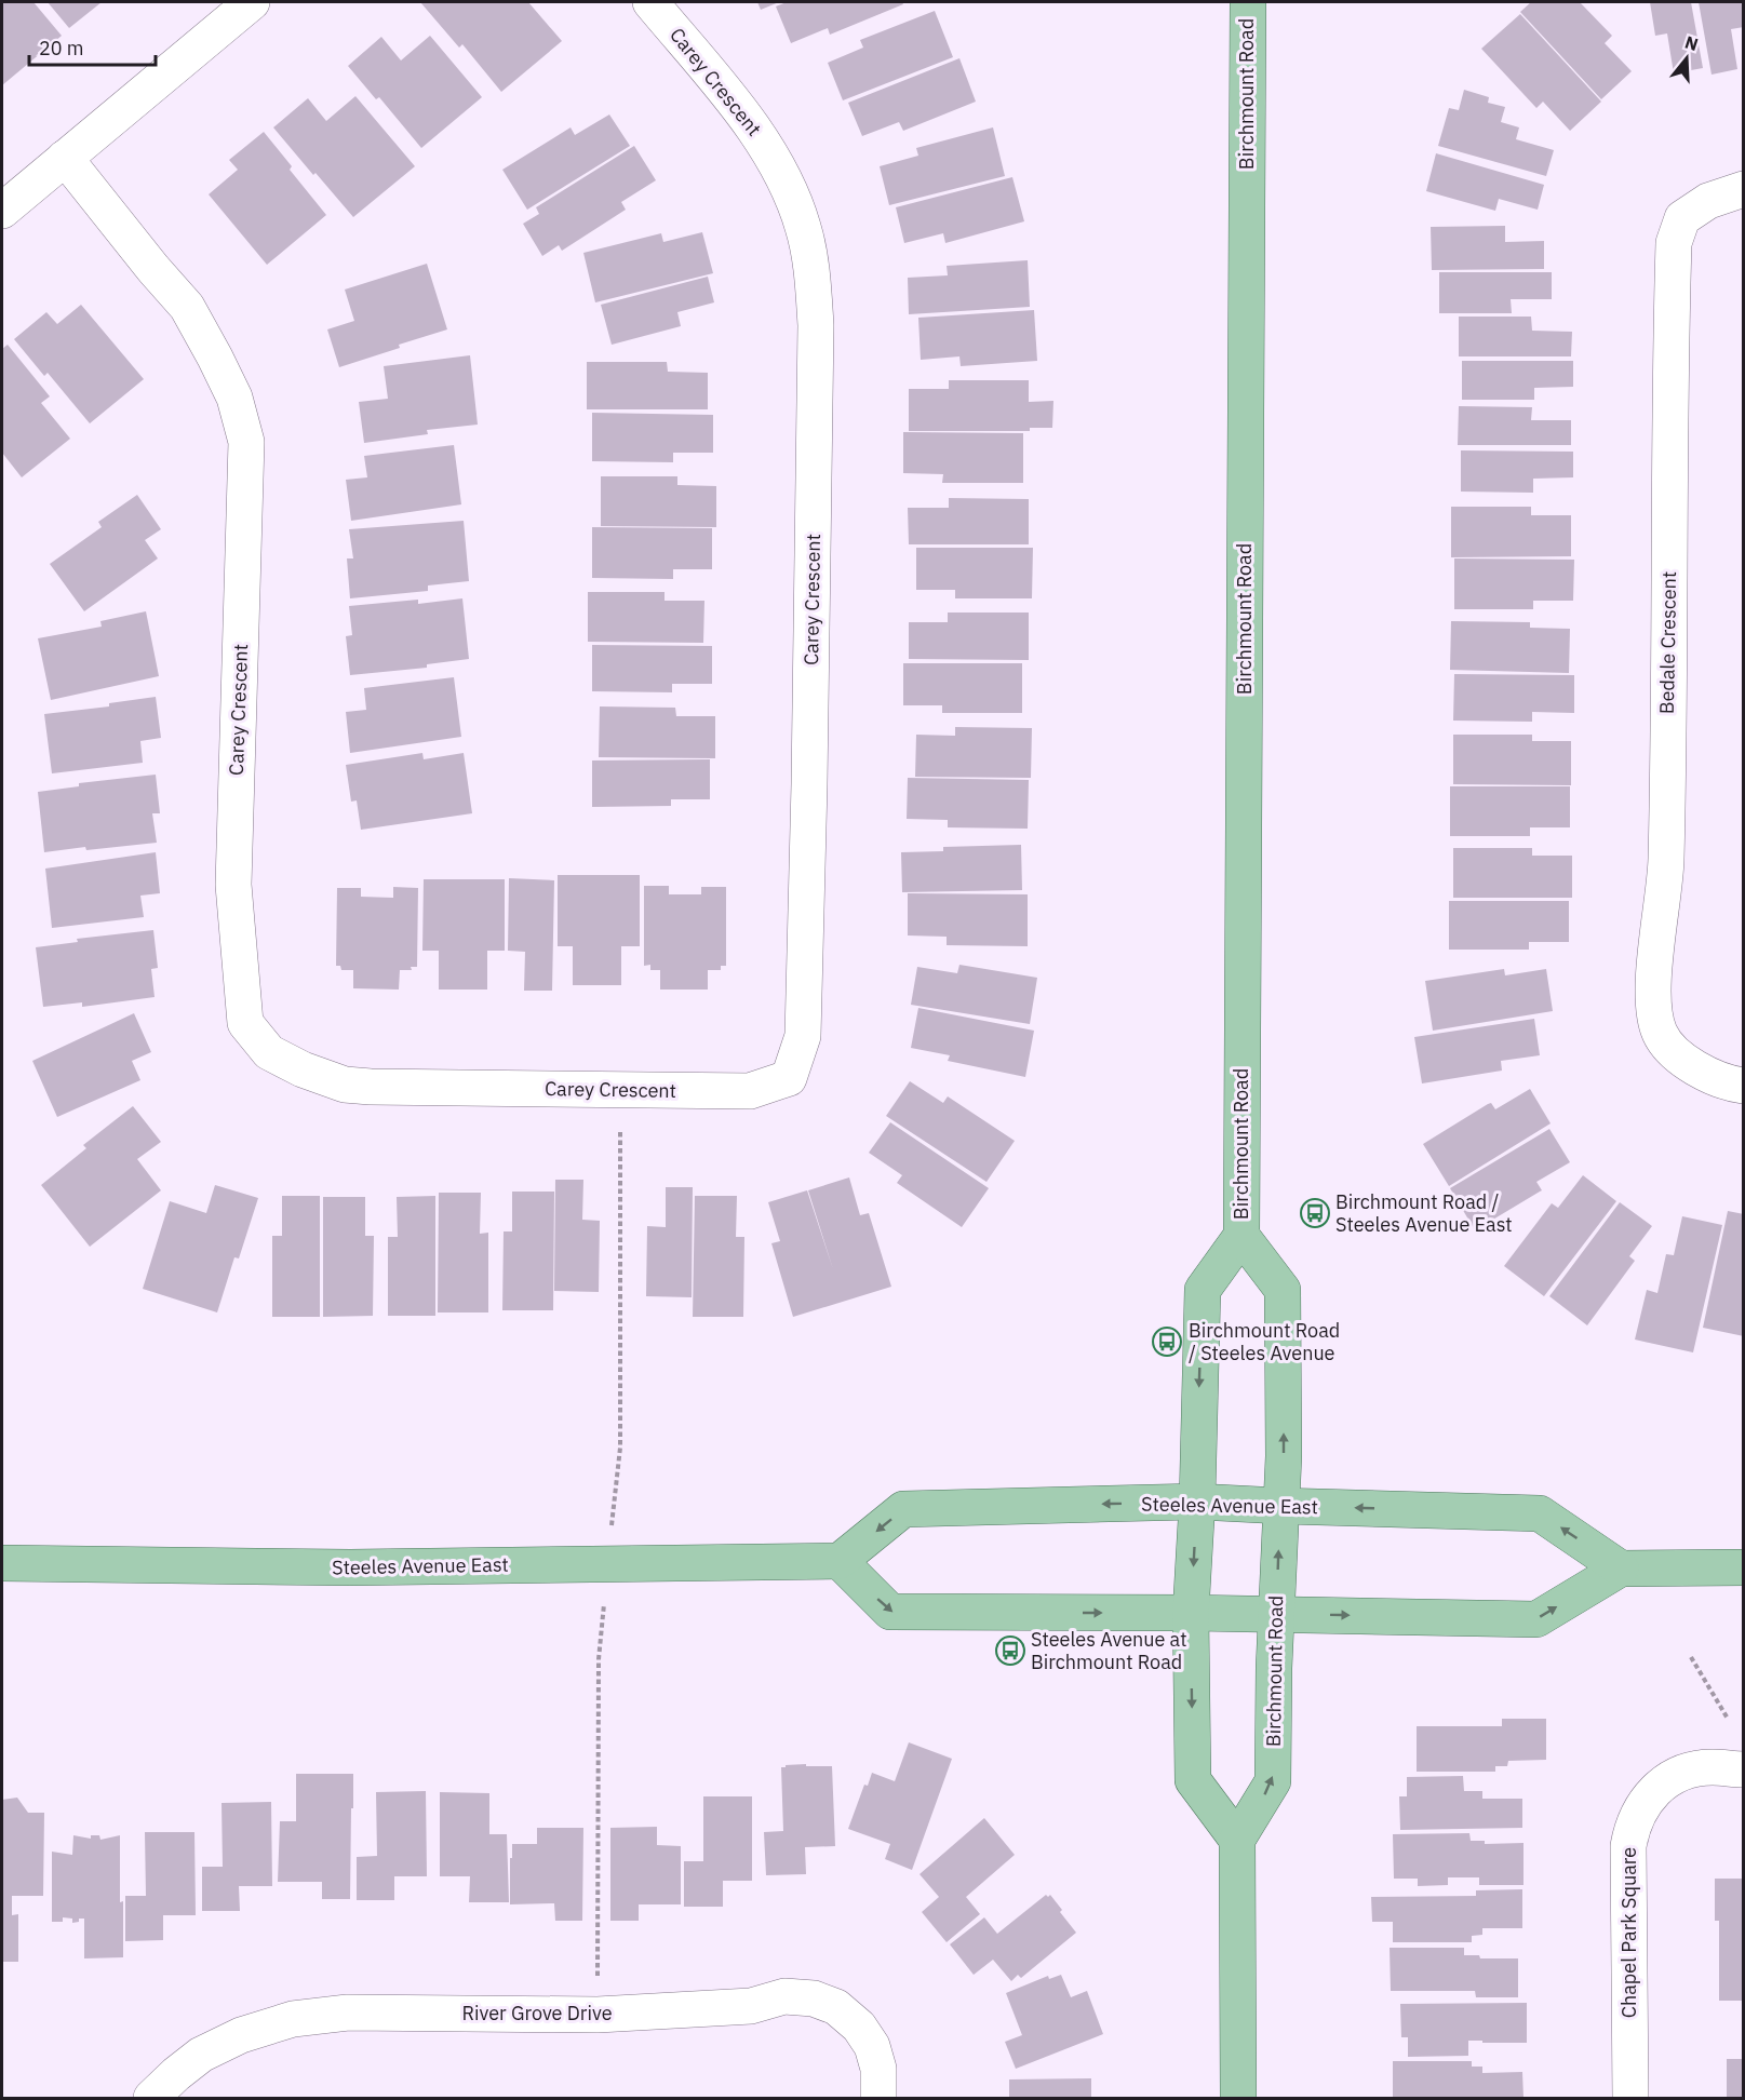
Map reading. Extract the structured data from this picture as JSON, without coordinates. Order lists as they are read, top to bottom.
{
  "streets": {
    "main road": ["Birchmount Road", "Steeles Avenue East"],
    "street": [
      "Carey Crescent",
      "Bedale Crescent",
      "Chapel Park Square",
      "River Grove Drive"
    ]
  },
  "crossings": [
    ["Birchmount Road", "Steeles Avenue East"]
  ],
  "places": {
    "bus stop": ["Birchmount Road / Steeles Avenue East", "Birchmount Road / Steeles Avenue", "Steeles Avenue at Birchmount Road"]
  },
  "scale_bar": "20 m",
  "north": "top"
}
